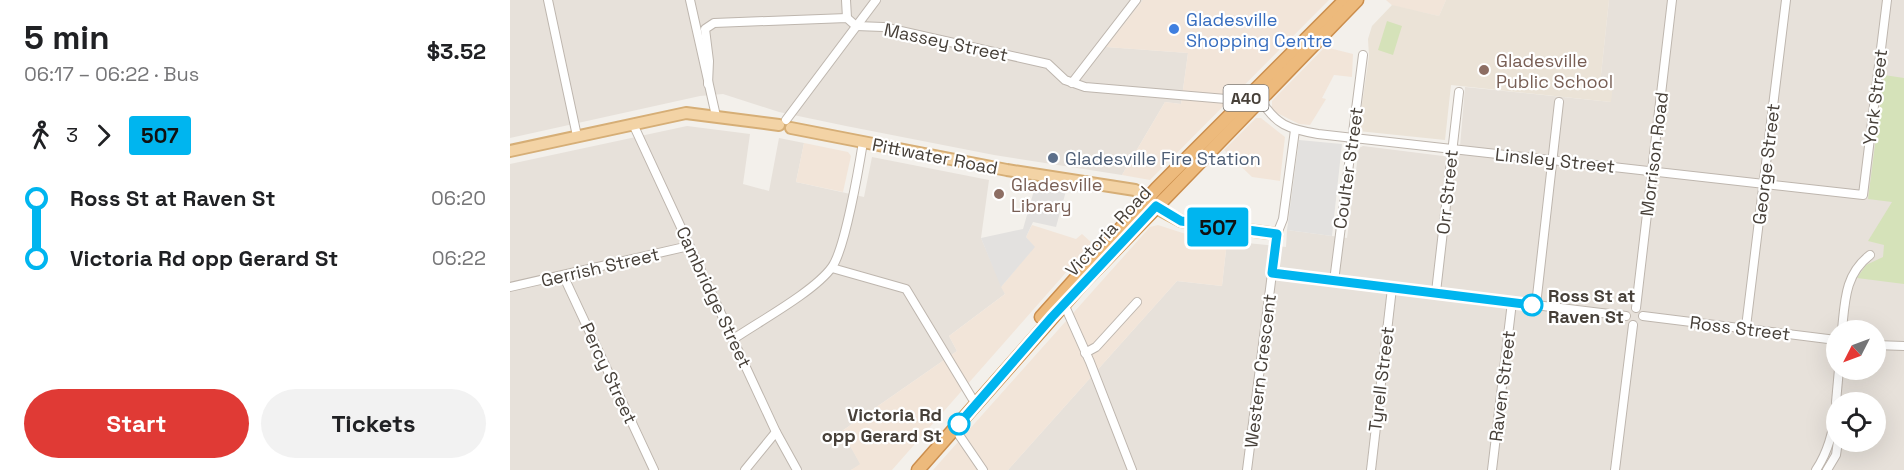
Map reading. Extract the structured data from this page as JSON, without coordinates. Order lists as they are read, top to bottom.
{
  "streets": {
    "highway": ["A40", "Victoria Road"],
    "main road": ["Pittwater Road"],
    "street": [
      "Massey Street",
      "York Street",
      "Morrison Road",
      "Linsley Street",
      "George Street",
      "Coulter Street",
      "Orr Street",
      "Gerrish Street",
      "Cambridge Street",
      "Ross Street",
      "Western Crescent",
      "Percy Street",
      "Tyrell Street",
      "Raven Street"
    ]
  },
  "crossings": [
    ["Massey Street", "Victoria Road"],
    ["York Street", "Linsley Street"],
    ["Morrison Road", "Linsley Street"],
    ["Morrison Road", "Ross Street"],
    ["Pittwater Road", "Victoria Road"],
    ["Pittwater Road", "Cambridge Street"],
    ["Pittwater Road", "Western Crescent"],
    ["Linsley Street", "George Street"],
    ["Linsley Street", "Coulter Street"],
    ["Linsley Street", "Orr Street"],
    ["Linsley Street", "Victoria Road"],
    ["Linsley Street", "Western Crescent"],
    ["George Street", "Ross Street"],
    ["Gerrish Street", "Cambridge Street"],
    ["Gerrish Street", "Percy Street"]
  ],
  "places": [
    "Gladesville Shopping Centre",
    "Gladesville Public School",
    "Gladesville Fire Station",
    "Gladesville Library",
    "Ross St at Raven St",
    "Victoria Rd opp Gerard St"
  ],
  "lines": ["bus line 507"],
  "north": "bottom left",
  "page": {
    "heading": ["5 min", "06:17 – 06:22 · Bus", "$3.52"],
    "on_map": "507",
    "legs": ["3", "507"],
    "list": [
      {
        "name": "Ross St at Raven St",
        "value": "06:20"
      },
      {
        "name": "Victoria Rd opp Gerard St",
        "value": "06:22"
      }
    ],
    "buttons": ["Start", "Tickets"]
  }
}
